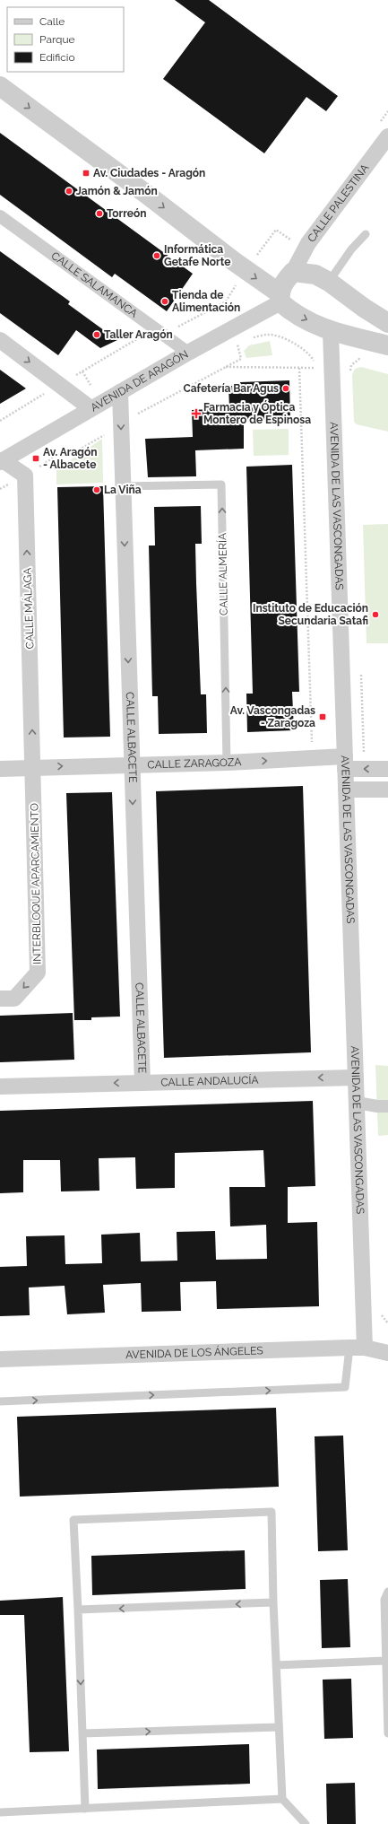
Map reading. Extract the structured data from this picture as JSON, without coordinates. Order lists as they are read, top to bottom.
{
  "streets": {
    "street": [
      "CALLE PALESTINA",
      "CALLE SALAMANCA",
      "AVENIDA DE ARAGÓN",
      "AVENIDA DE LAS VASCONGADAS",
      "CALLE MÁLAGA",
      "CALLE ALBACETE",
      "CALLE ZARAGOZA",
      "INTERBLOQUE APARCAMIENTO",
      "CALLE ANDALUCÍA",
      "AVENIDA DE LOS ÁNGELES"
    ],
    "lane": ["CALLE ALMERÍA"]
  },
  "crossings": [
    ["CALLE SALAMANCA", "AVENIDA DE ARAGÓN"],
    ["AVENIDA DE ARAGÓN", "CALLE MÁLAGA"],
    ["AVENIDA DE ARAGÓN", "CALLE ALBACETE"],
    ["AVENIDA DE LAS VASCONGADAS", "CALLE ZARAGOZA"],
    ["AVENIDA DE LAS VASCONGADAS", "CALLE ANDALUCÍA"],
    ["AVENIDA DE LAS VASCONGADAS", "AVENIDA DE LOS ÁNGELES"],
    ["CALLE ALMERÍA", "CALLE ALBACETE"],
    ["CALLE ALMERÍA", "CALLE ZARAGOZA"],
    ["CALLE MÁLAGA", "CALLE ZARAGOZA"],
    ["CALLE MÁLAGA", "INTERBLOQUE APARCAMIENTO"],
    ["CALLE ALBACETE", "CALLE ZARAGOZA"],
    ["CALLE ALBACETE", "CALLE ANDALUCÍA"],
    ["CALLE ZARAGOZA", "INTERBLOQUE APARCAMIENTO"]
  ],
  "one_way": [
    "CALLE MÁLAGA",
    "CALLE ALBACETE",
    "INTERBLOQUE APARCAMIENTO",
    "CALLE ANDALUCÍA"
  ],
  "places": {
    "transit": ["Av. Ciudades - Aragón", "Av. Aragón - Albacete", "Av. Vascongadas - Zaragoza"],
    "other": [
      "Jamón & Jamón",
      "Torreón",
      "Informática Getafe Norte",
      "Tienda de Alimentación",
      "Taller Aragón",
      "Cafetería Bar Agus",
      "La Viña",
      "Instituto de Educación Secundaria Satafi"
    ],
    "health": ["Farmacia y Óptica Montero de Espinosa"]
  },
  "legend": ["Calle", "Parque", "Edificio"]
}
